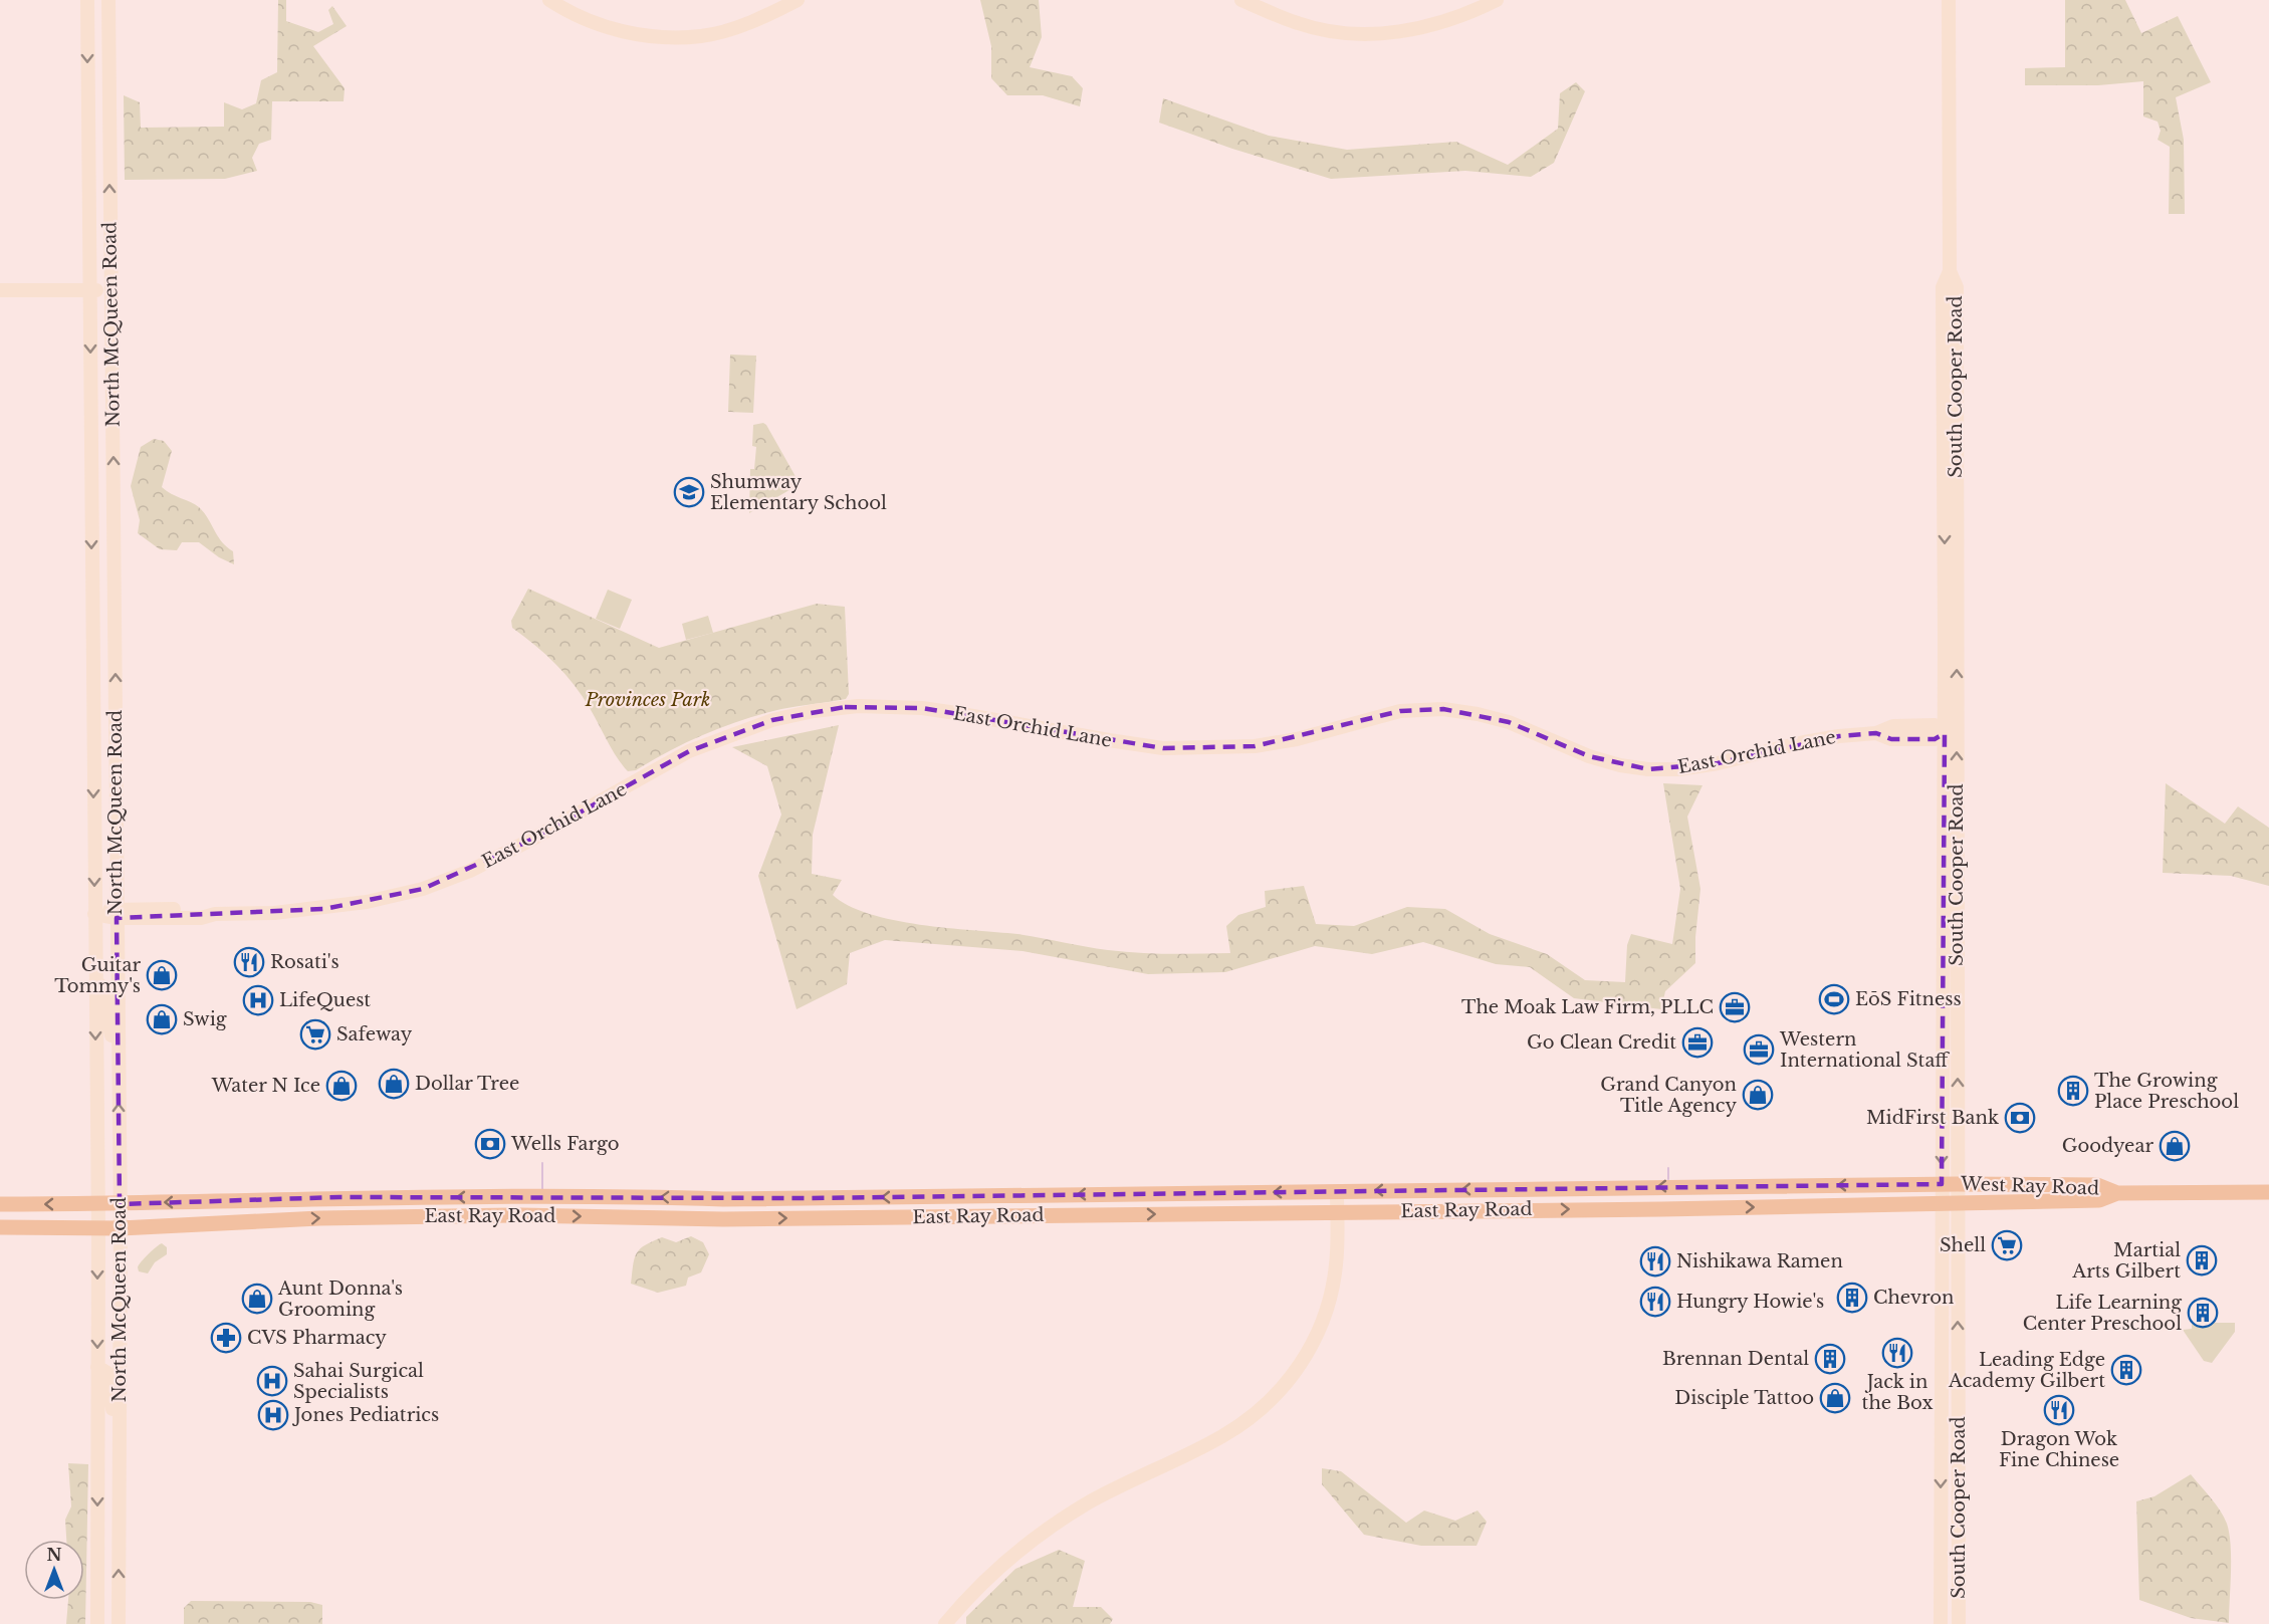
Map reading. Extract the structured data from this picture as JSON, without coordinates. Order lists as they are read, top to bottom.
{
  "streets": {
    "main road": [
      "North McQueen Road",
      "South Cooper Road",
      "East Orchid Lane",
      "West Ray Road",
      "East Ray Road"
    ]
  },
  "crossings": [
    ["North McQueen Road", "East Orchid Lane"],
    ["North McQueen Road", "East Ray Road"],
    ["South Cooper Road", "East Orchid Lane"],
    ["South Cooper Road", "West Ray Road"],
    ["South Cooper Road", "East Ray Road"],
    ["West Ray Road", "East Ray Road"]
  ],
  "parks": ["Provinces Park"],
  "places": {
    "school or university": ["Shumway Elementary School"],
    "restaurant": [
      "Rosati's",
      "Nishikawa Ramen",
      "Hungry Howie's",
      "Jack in the Box",
      "Dragon Wok Fine Chinese"
    ],
    "shop": [
      "Guitar Tommy's",
      "Swig",
      "Dollar Tree",
      "Water N Ice",
      "Grand Canyon Title Agency",
      "Goodyear",
      "Aunt Donna's Grooming",
      "Disciple Tattoo"
    ],
    "sports": ["EōS Fitness"],
    "hospital": ["LifeQuest", "Sahai Surgical Specialists", "Jones Pediatrics"],
    "office": ["The Moak Law Firm, PLLC", "Go Clean Credit", "Western International Staff"],
    "supermarket": ["Safeway", "Shell"],
    "building": [
      "The Growing Place Preschool",
      "Martial Arts Gilbert",
      "Chevron",
      "Life Learning Center Preschool",
      "Brennan Dental",
      "Leading Edge Academy Gilbert"
    ],
    "bank": ["MidFirst Bank", "Wells Fargo"],
    "pharmacy": ["CVS Pharmacy"]
  },
  "north": "top"
}
